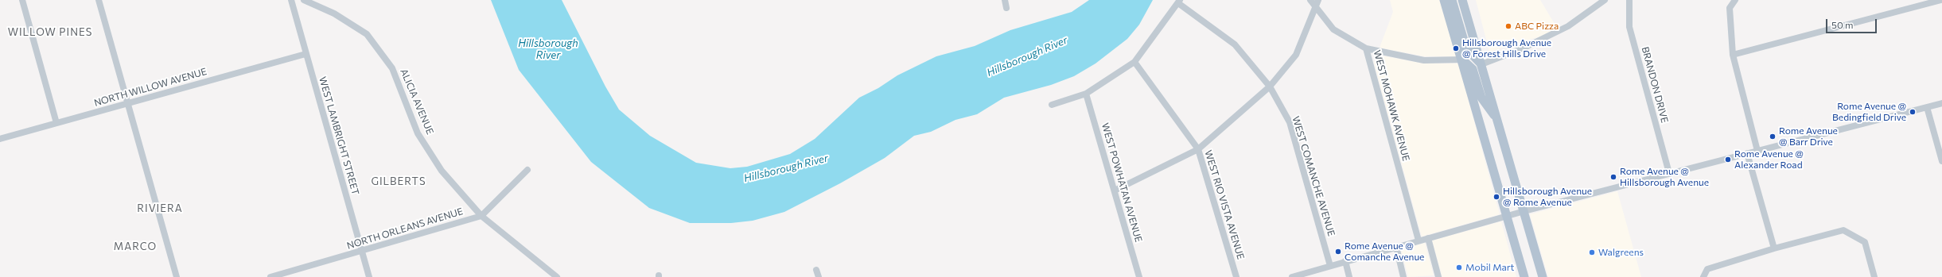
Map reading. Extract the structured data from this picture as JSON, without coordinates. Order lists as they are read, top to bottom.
{
  "streets": {
    "street": [
      "BRANDON DRIVE",
      "NORTH WILLOW AVENUE",
      "ALICIA AVENUE",
      "WEST MOHAWK AVENUE",
      "WEST LAMBRIGHT STREET",
      "WEST COMANCHE AVENUE",
      "WEST POWHATAN AVENUE",
      "WEST RIO VISTA AVENUE",
      "NORTH ORLEANS AVENUE"
    ]
  },
  "crossings": [
    ["NORTH WILLOW AVENUE", "WEST LAMBRIGHT STREET"],
    ["ALICIA AVENUE", "NORTH ORLEANS AVENUE"],
    ["WEST LAMBRIGHT STREET", "NORTH ORLEANS AVENUE"]
  ],
  "districts": [
    "WILLOW PINES",
    "GILBERTS",
    "RIVIERA",
    "MARCO"
  ],
  "water": ["Hillsborough River"],
  "places": [
    "ABC Pizza",
    "Hillsborough Avenue @ Forest Hills Drive",
    "Rome Avenue @ Bedingfield Drive",
    "Rome Avenue @ Barr Drive",
    "Rome Avenue @ Alexander Road",
    "Rome Avenue @ Hillsborough Avenue",
    "Hillsborough Avenue @ Rome Avenue",
    "Rome Avenue @ Comanche Avenue",
    "Walgreens",
    "Mobil Mart"
  ],
  "scale_bar": "50 m"
}
